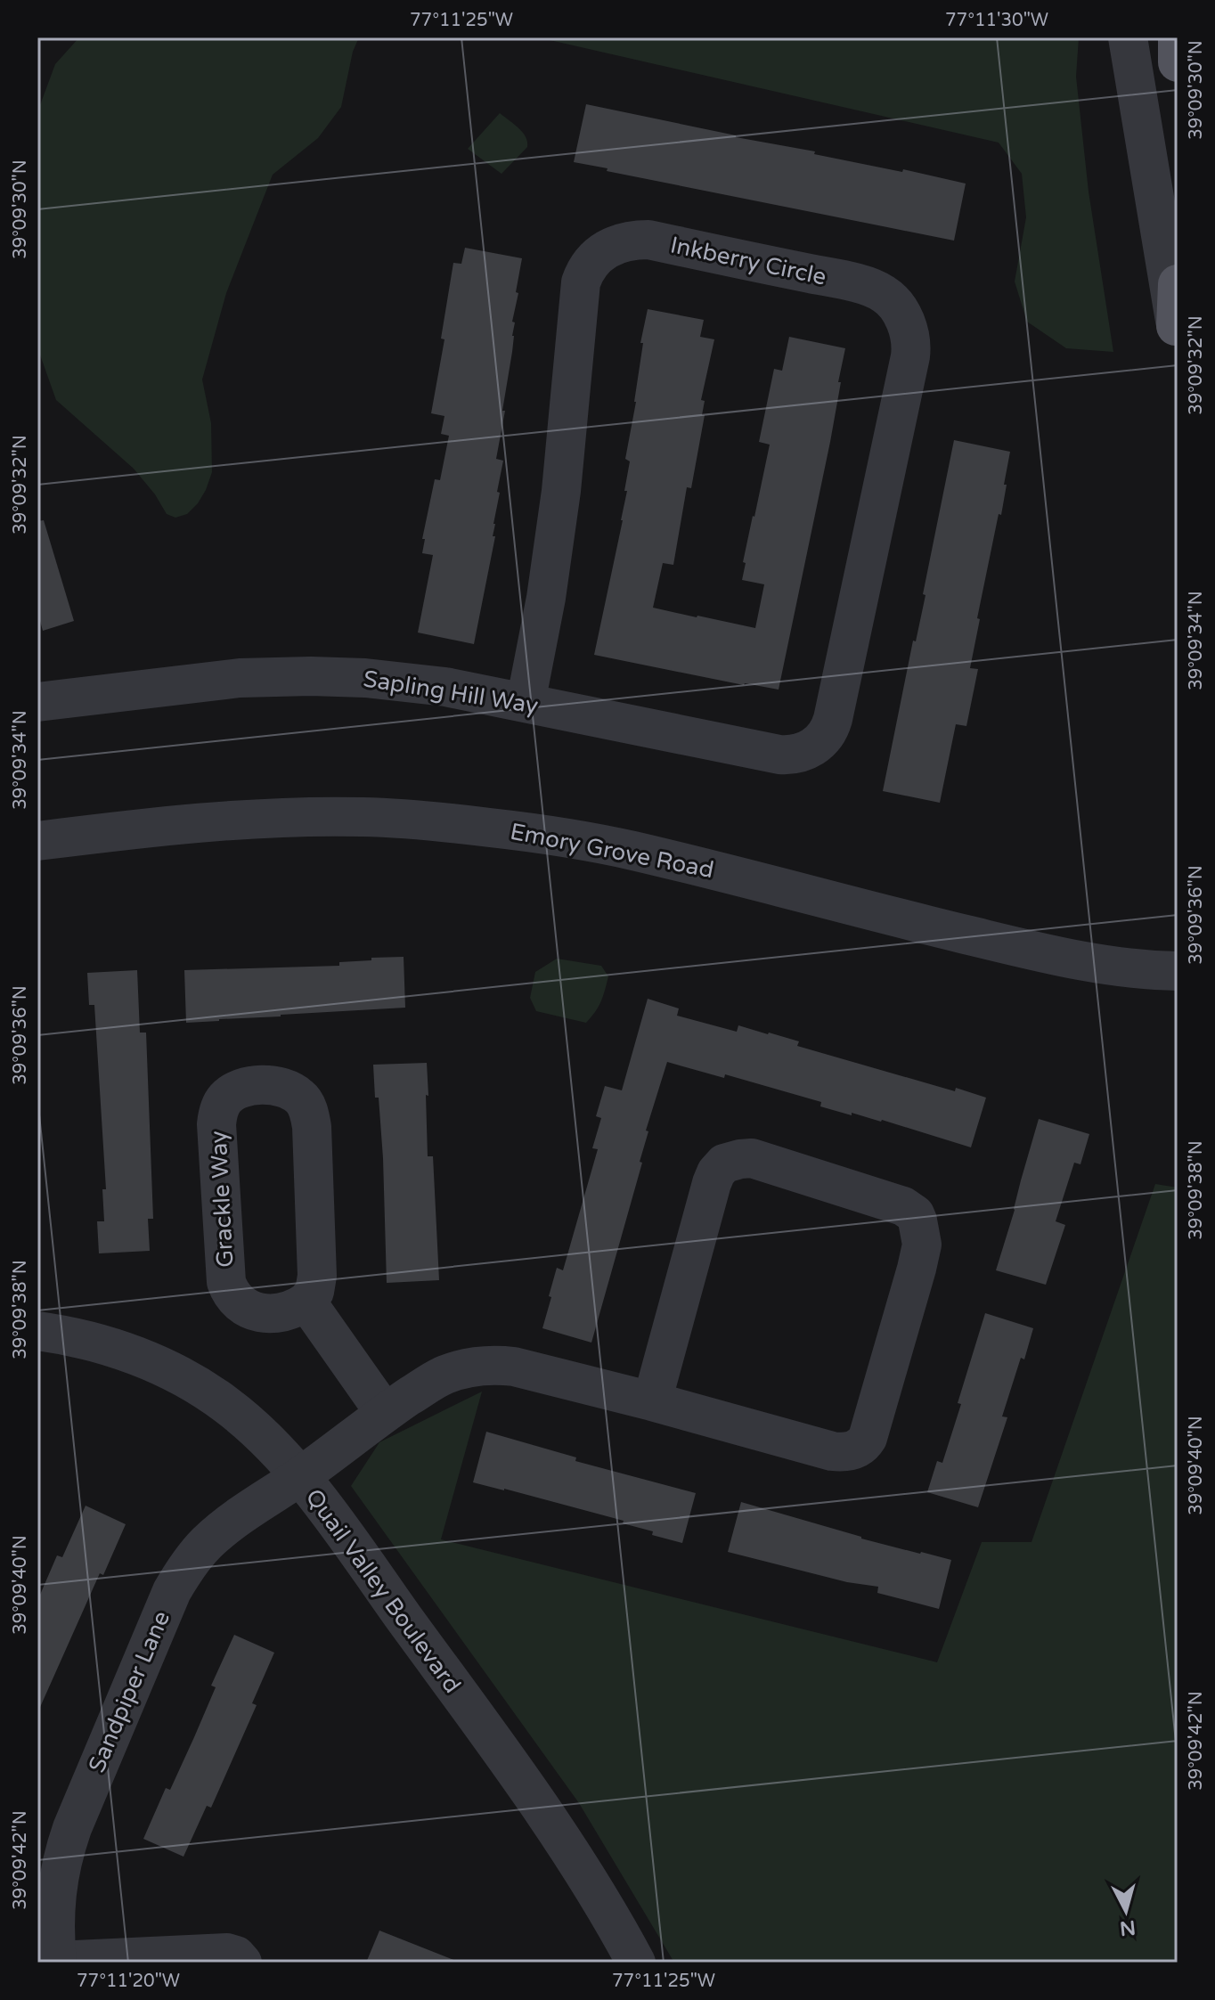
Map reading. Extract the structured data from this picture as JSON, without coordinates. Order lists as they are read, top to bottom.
{
  "streets": {
    "street": [
      "Inkberry Circle",
      "Sapling Hill Way",
      "Emory Grove Road",
      "Grackle Way",
      "Quail Valley Boulevard",
      "Sandpiper Lane"
    ]
  },
  "crossings": [
    ["Inkberry Circle", "Sapling Hill Way"],
    ["Quail Valley Boulevard", "Sandpiper Lane"]
  ],
  "north": "bottom",
  "coordinates": [
    "77°11'25\"W",
    "77°11'30\"W",
    "39°09'30\"N",
    "39°09'32\"N",
    "39°09'34\"N",
    "39°09'36\"N",
    "39°09'38\"N",
    "39°09'40\"N",
    "39°09'42\"N",
    "77°11'20\"W"
  ]
}
